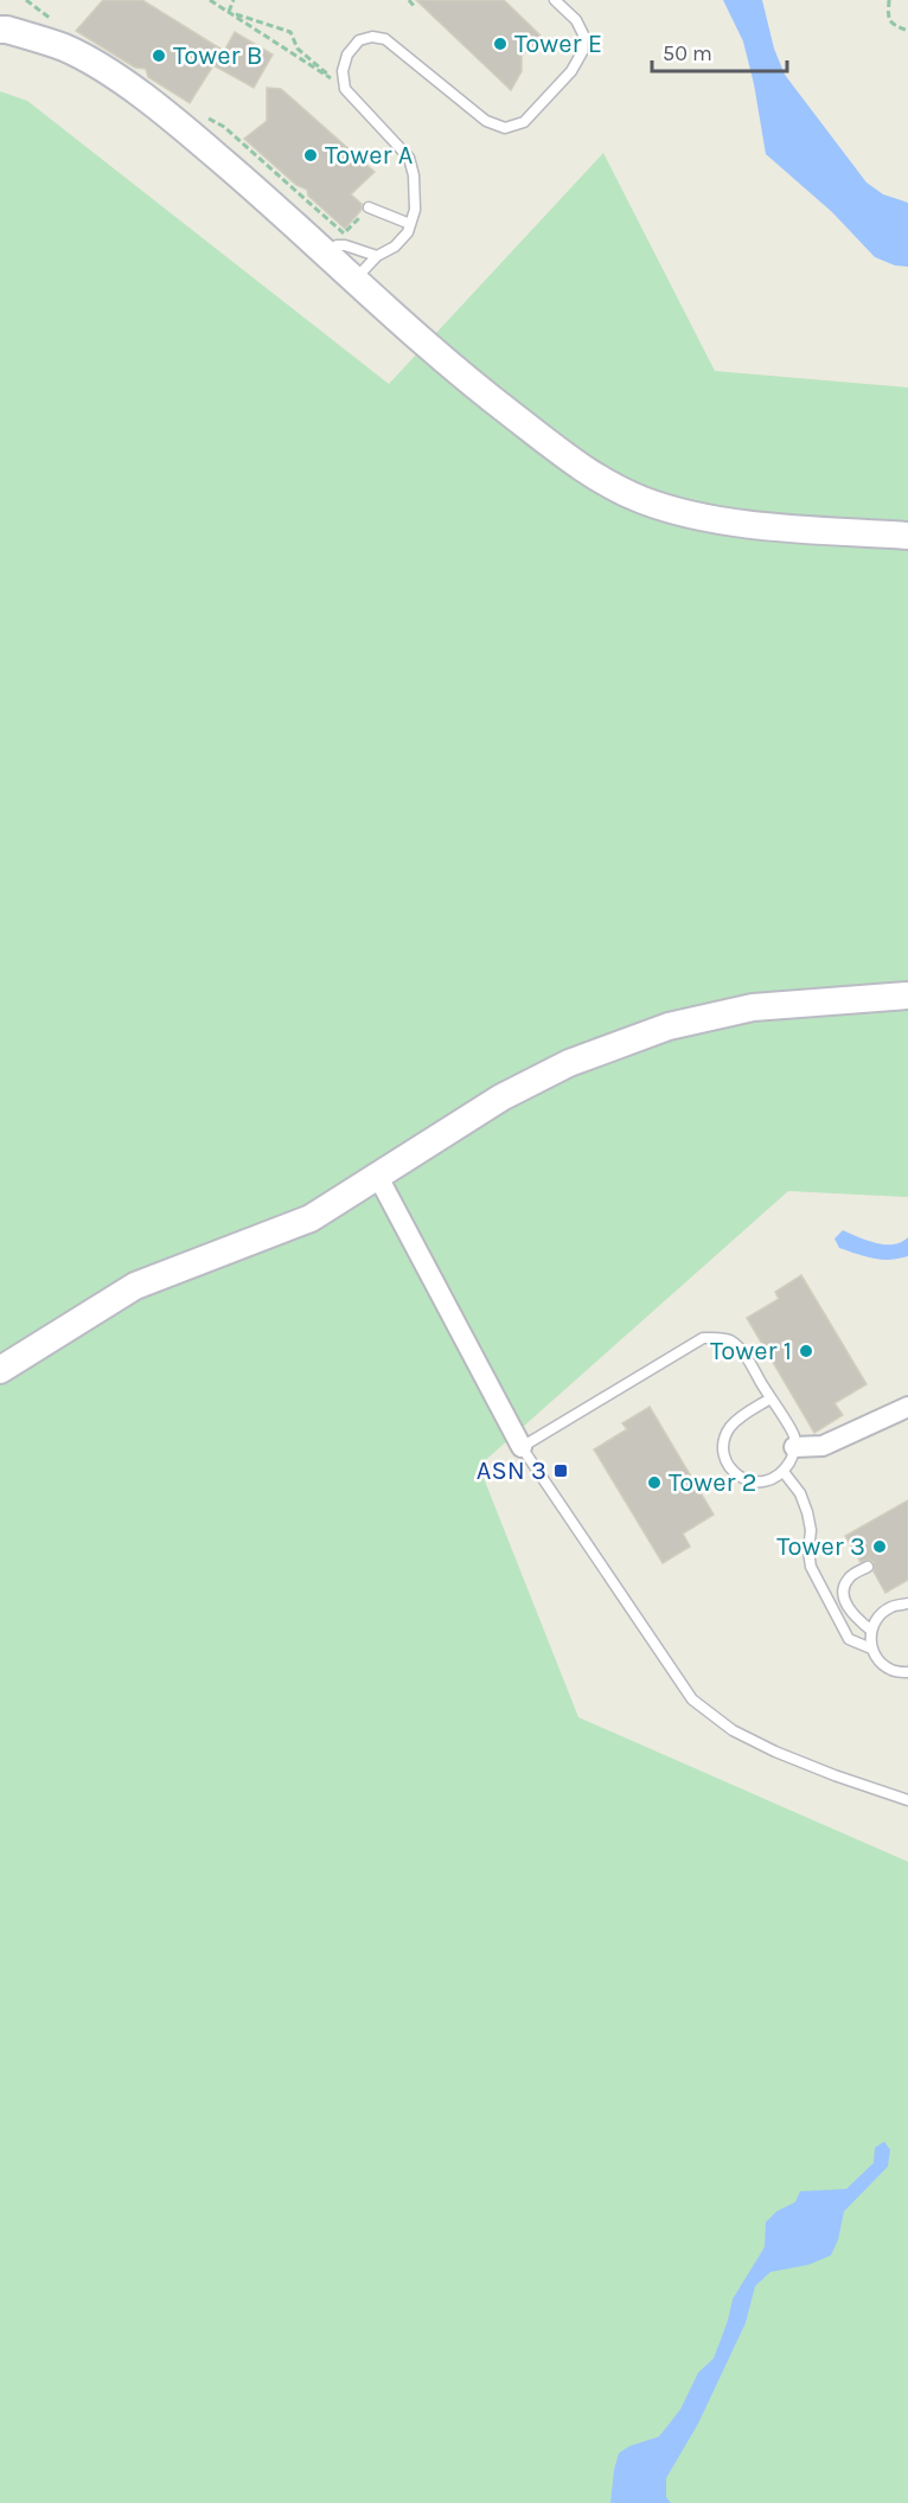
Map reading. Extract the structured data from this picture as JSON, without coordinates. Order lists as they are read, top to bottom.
{
  "places": {
    "other": [
      "Tower E",
      "Tower B",
      "Tower A",
      "Tower 1",
      "Tower 2",
      "Tower 3"
    ],
    "transit": ["ASN 3"]
  },
  "scale_bar": "50 m"
}
